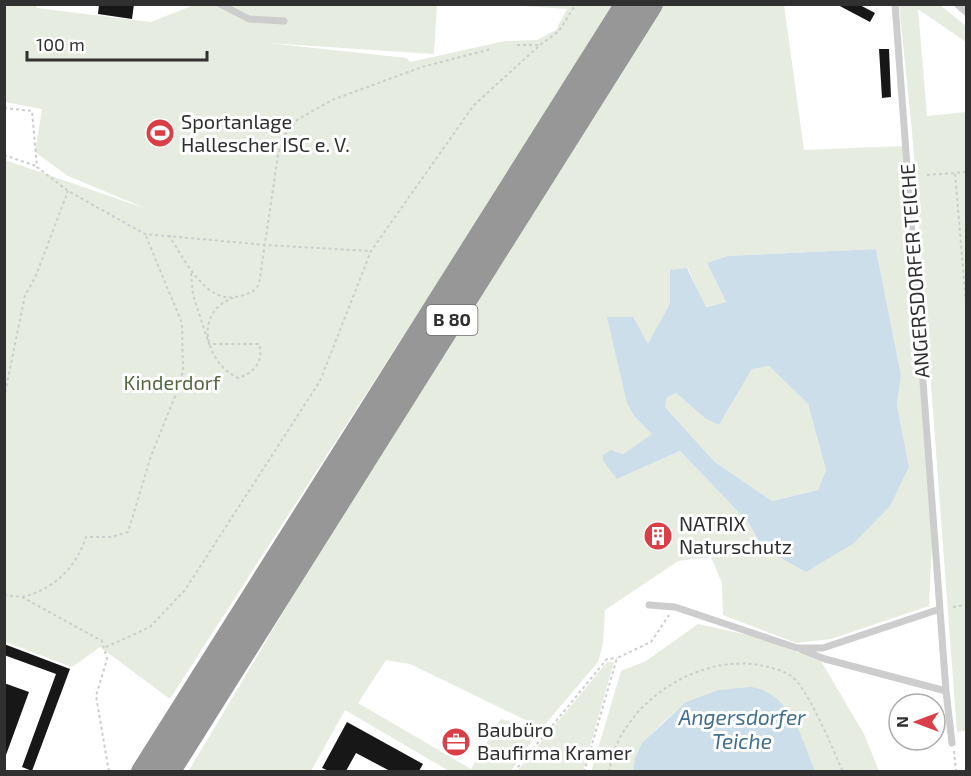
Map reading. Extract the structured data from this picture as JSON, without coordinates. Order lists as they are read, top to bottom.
{
  "streets": {
    "highway": ["B 80"],
    "lane": ["ANGERSDORFER TEICHE"]
  },
  "water": ["Angersdorfer Teiche"],
  "parks": ["Kinderdorf"],
  "places": {
    "sports": ["Sportanlage Hallescher ISC e. V."],
    "building": ["NATRIX Naturschutz"],
    "office": ["Baubüro Baufirma Kramer"]
  },
  "scale_bar": "100 m",
  "north": "left"
}
